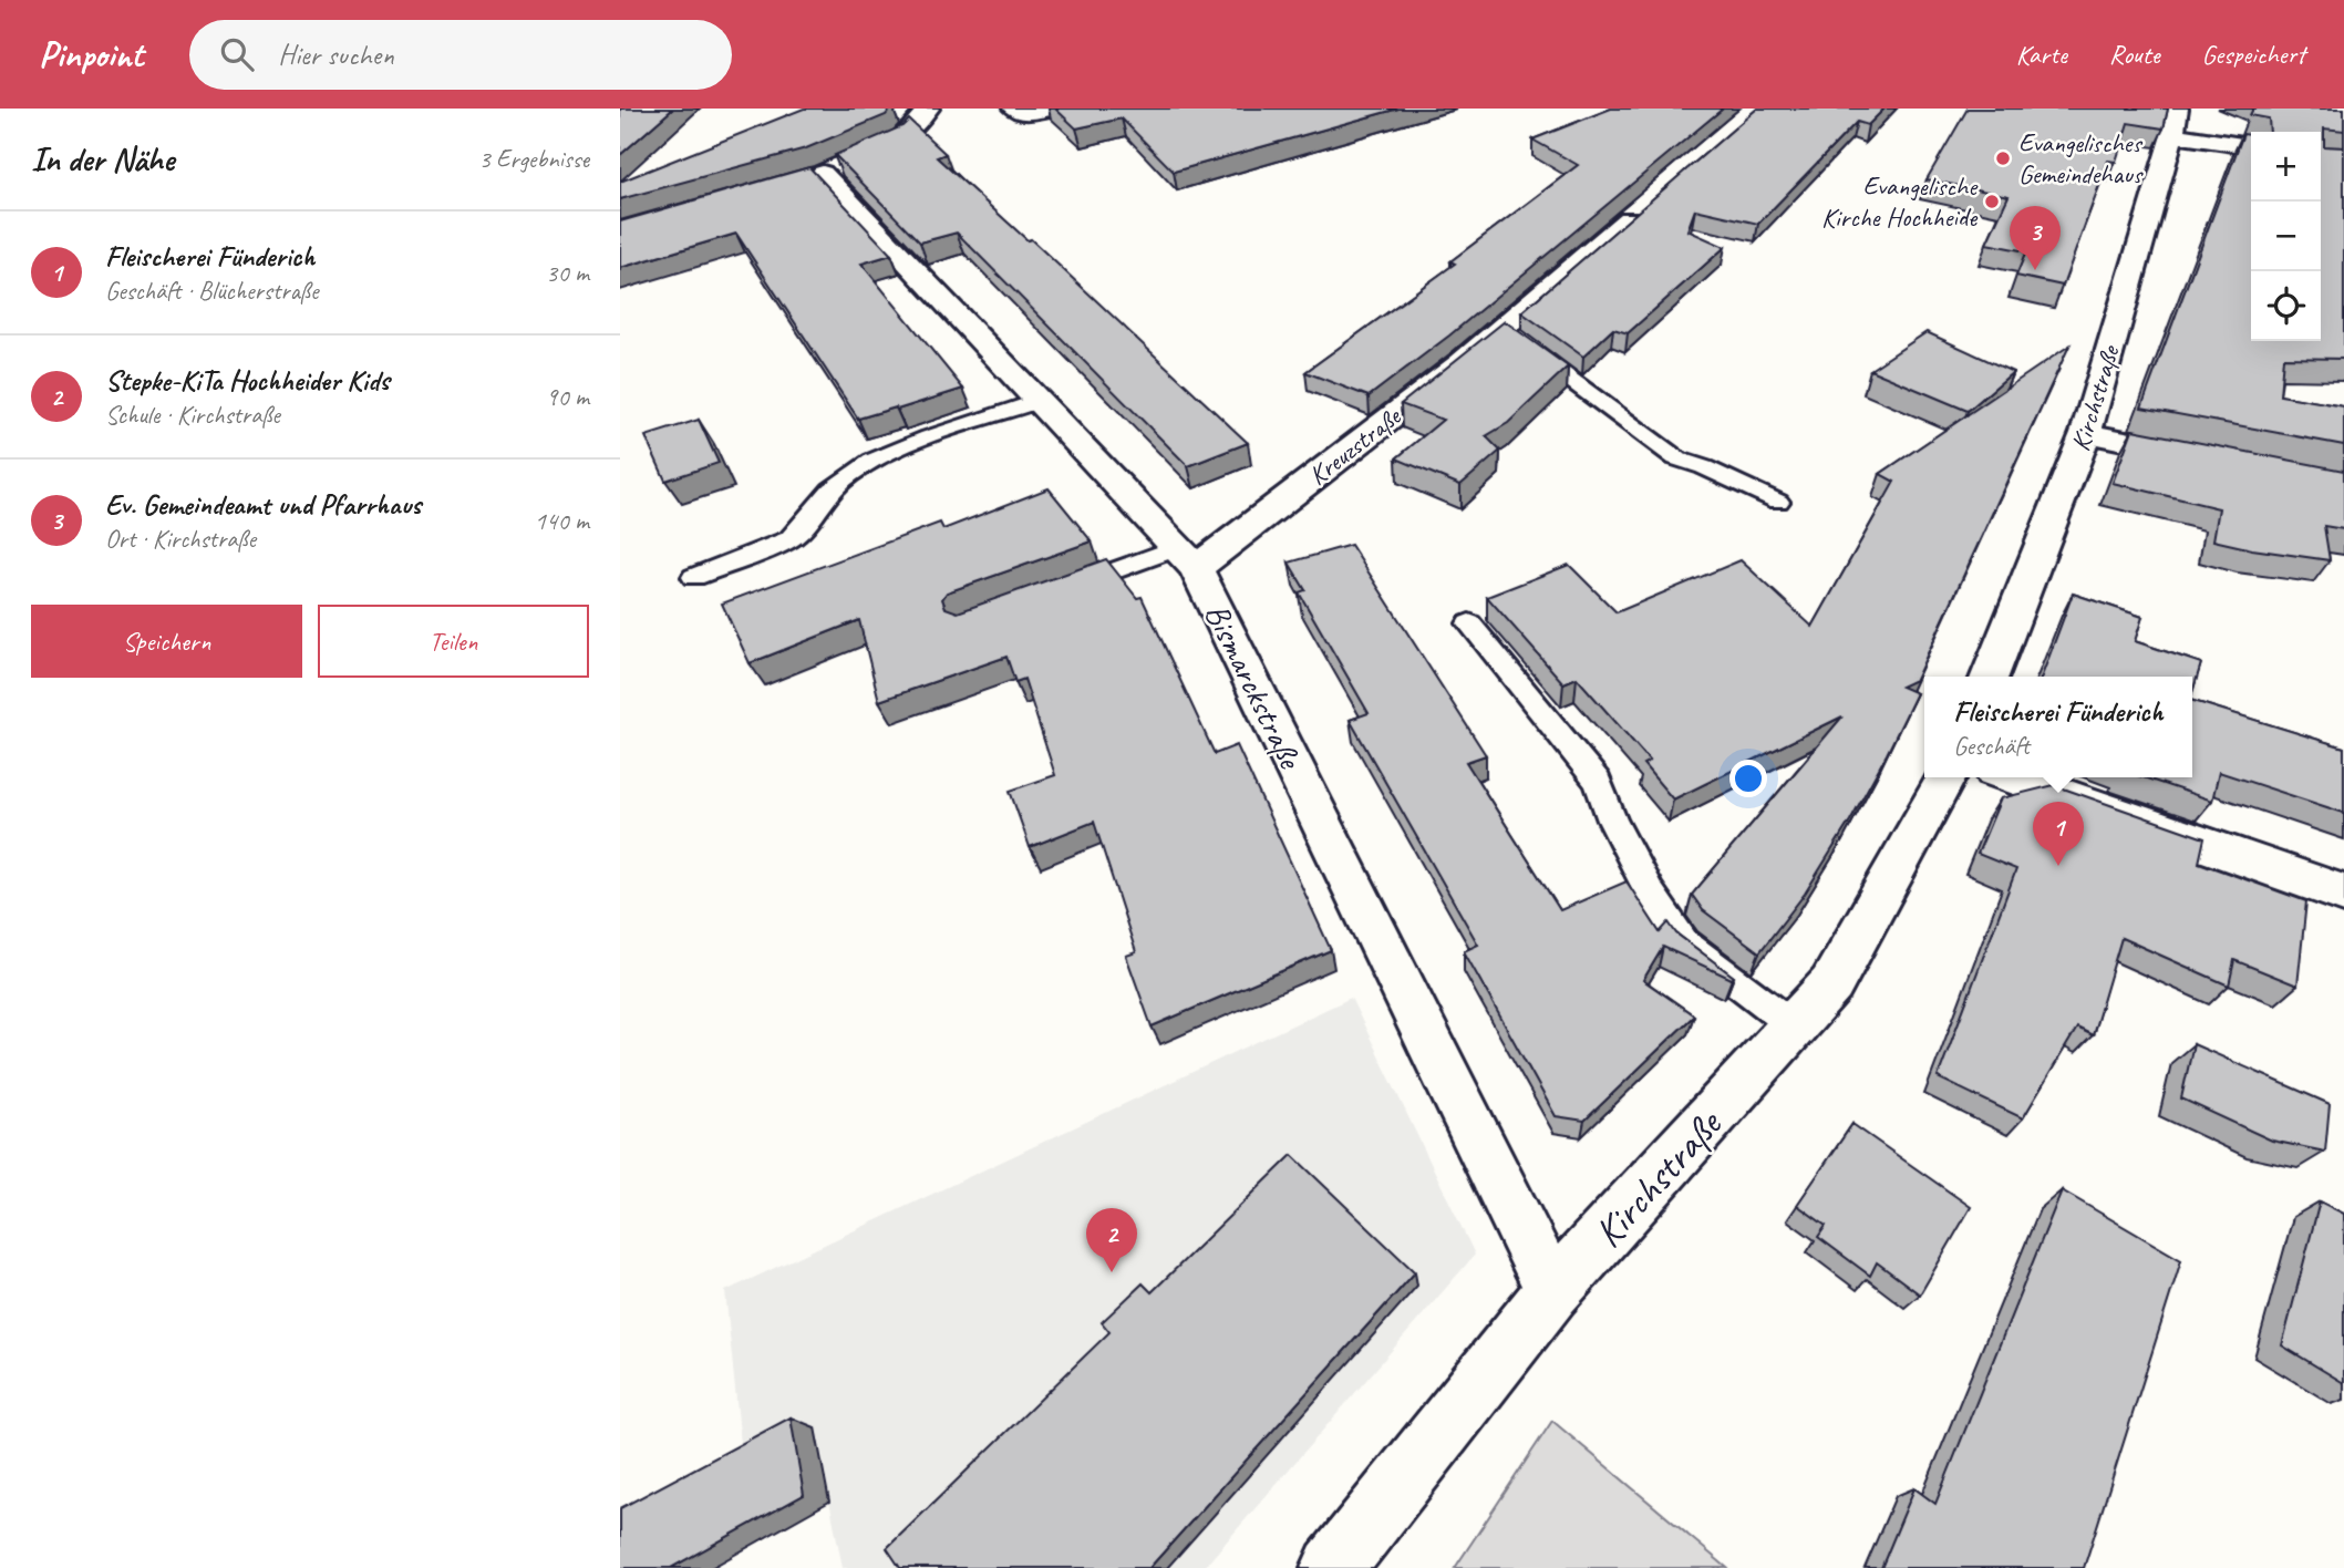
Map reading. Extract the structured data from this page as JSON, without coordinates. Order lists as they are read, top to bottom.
{
  "streets": {
    "street": ["Kirchstraße", "Kreuzstraße", "Bismarckstraße"]
  },
  "crossings": [
    ["Kirchstraße", "Bismarckstraße"],
    ["Kreuzstraße", "Bismarckstraße"]
  ],
  "places": ["Evangelisches Gemeindehaus", "Evangelische Kirche Hochheide"],
  "page": {
    "header": "Pinpoint",
    "search": "Hier suchen",
    "nav": ["Karte", "Route", "Gespeichert"],
    "heading": ["In der Nähe", "3 Ergebnisse"],
    "map_buttons": ["+", "−"],
    "pins": ["3", "1", "2"],
    "list": [
      {
        "mark": "1",
        "name": "Fleischerei Fünderich",
        "note": "Geschäft · Blücherstraße",
        "value": "30 m"
      },
      {
        "mark": "2",
        "name": "Stepke-KiTa Hochheider Kids",
        "note": "Schule · Kirchstraße",
        "value": "90 m"
      },
      {
        "mark": "3",
        "name": "Ev. Gemeindeamt und Pfarrhaus",
        "note": "Ort · Kirchstraße",
        "value": "140 m"
      }
    ],
    "buttons": ["Speichern", "Teilen"],
    "popup": ["Fleischerei Fünderich", "Geschäft"]
  }
}
